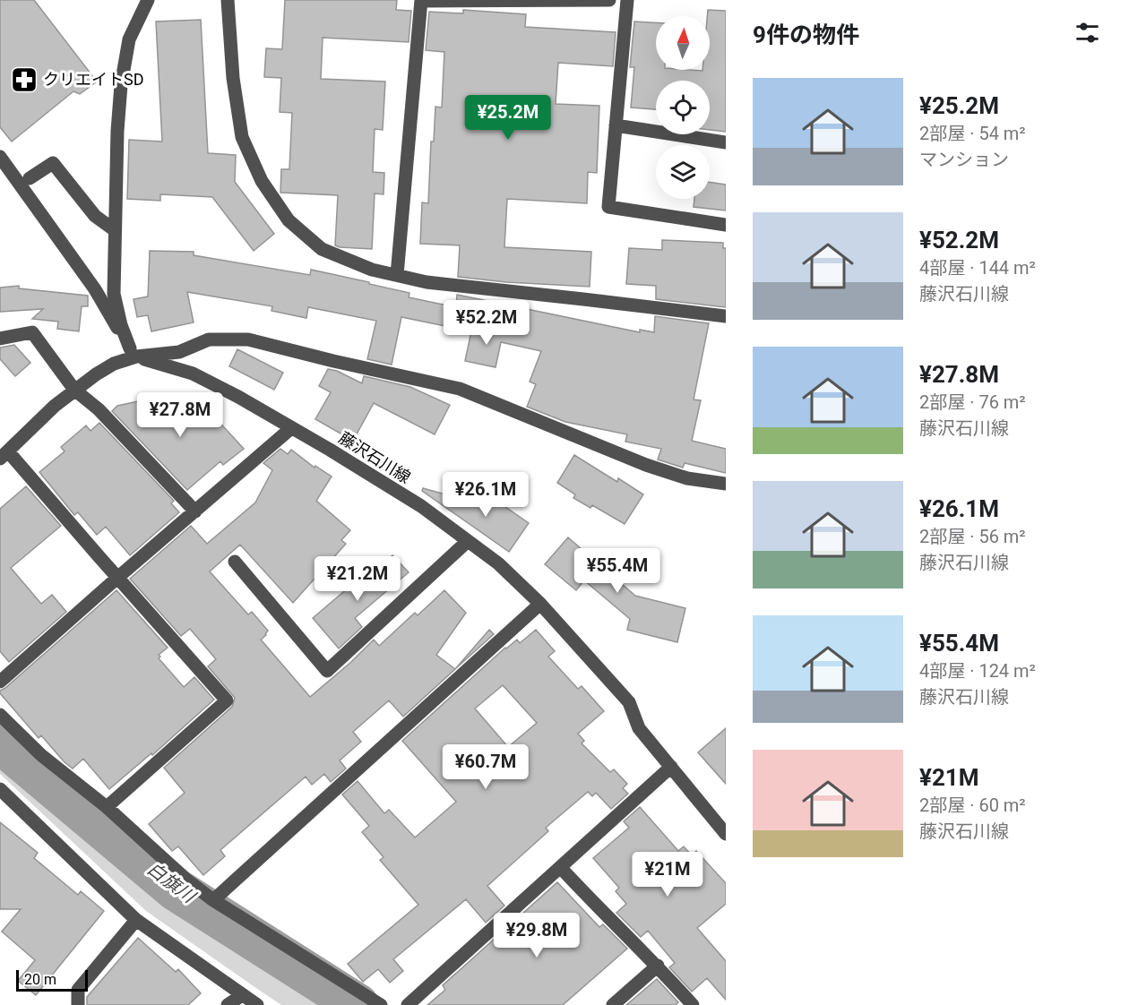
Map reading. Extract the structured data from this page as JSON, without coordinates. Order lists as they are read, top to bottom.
{
  "streets": {
    "street": ["藤沢石川線"]
  },
  "water": ["白旗川"],
  "places": {
    "pharmacy": ["クリエイトSD"]
  },
  "scale_bar": "20 m",
  "north": "top",
  "page": {
    "heading": "9件の物件",
    "list": [
      {
        "name": "¥25.2M",
        "note": "2部屋 · 54 m² · マンション"
      },
      {
        "name": "¥52.2M",
        "note": "4部屋 · 144 m² · 藤沢石川線"
      },
      {
        "name": "¥27.8M",
        "note": "2部屋 · 76 m² · 藤沢石川線"
      },
      {
        "name": "¥26.1M",
        "note": "2部屋 · 56 m² · 藤沢石川線"
      },
      {
        "name": "¥55.4M",
        "note": "4部屋 · 124 m² · 藤沢石川線"
      },
      {
        "name": "¥21M",
        "note": "2部屋 · 60 m² · 藤沢石川線"
      }
    ],
    "price": [
      "¥25.2M",
      "¥52.2M",
      "¥27.8M",
      "¥26.1M",
      "¥55.4M",
      "¥21.2M",
      "¥60.7M",
      "¥21M",
      "¥29.8M"
    ],
    "scale": "20 m"
  }
}
